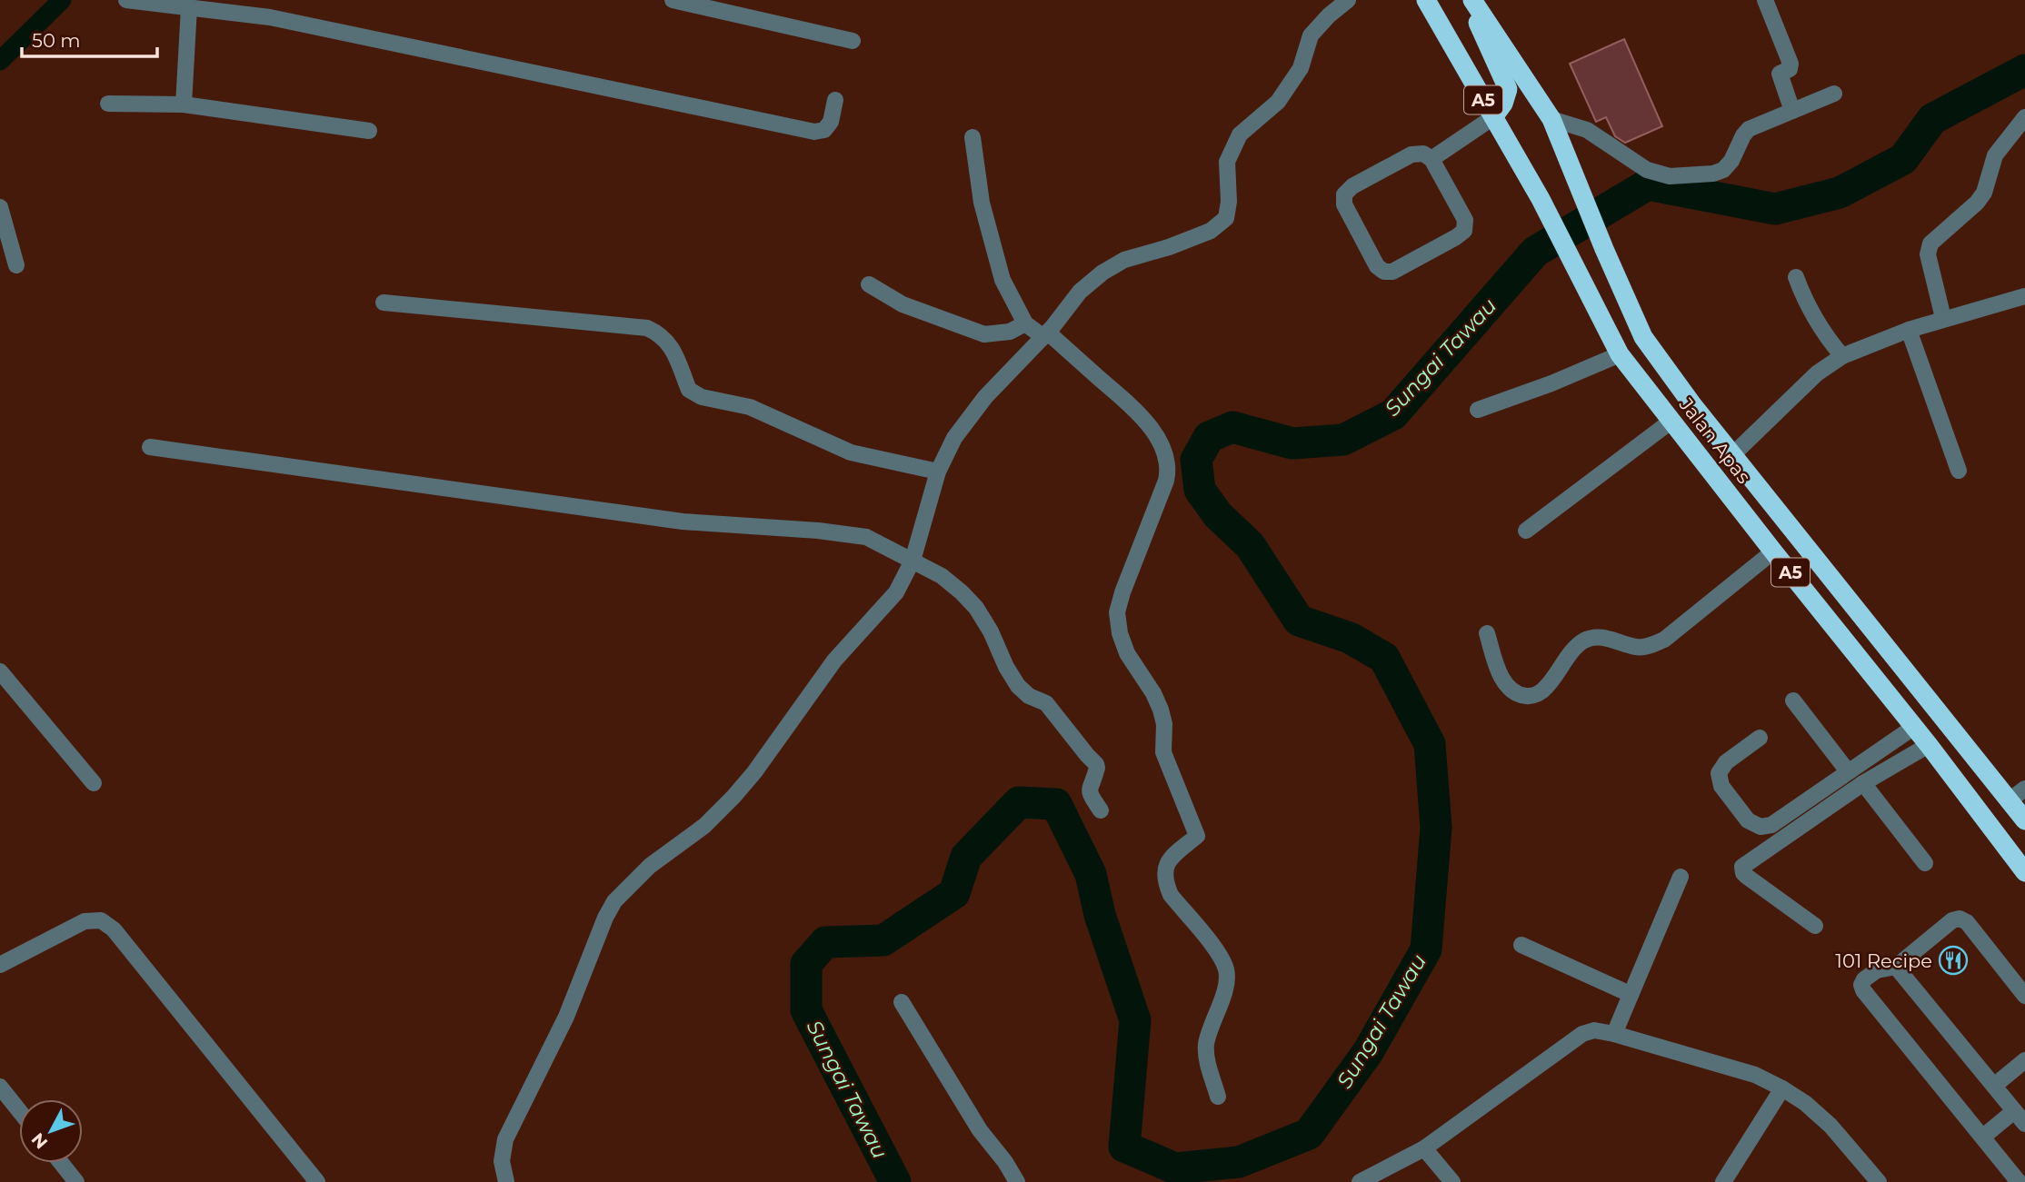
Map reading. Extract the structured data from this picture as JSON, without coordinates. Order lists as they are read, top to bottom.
{
  "streets": {
    "highway": ["A5", "Jalan Apas"]
  },
  "water": ["Sungai Tawau"],
  "places": {
    "restaurant": ["101 Recipe"]
  },
  "scale_bar": "50 m",
  "north": "bottom left"
}
